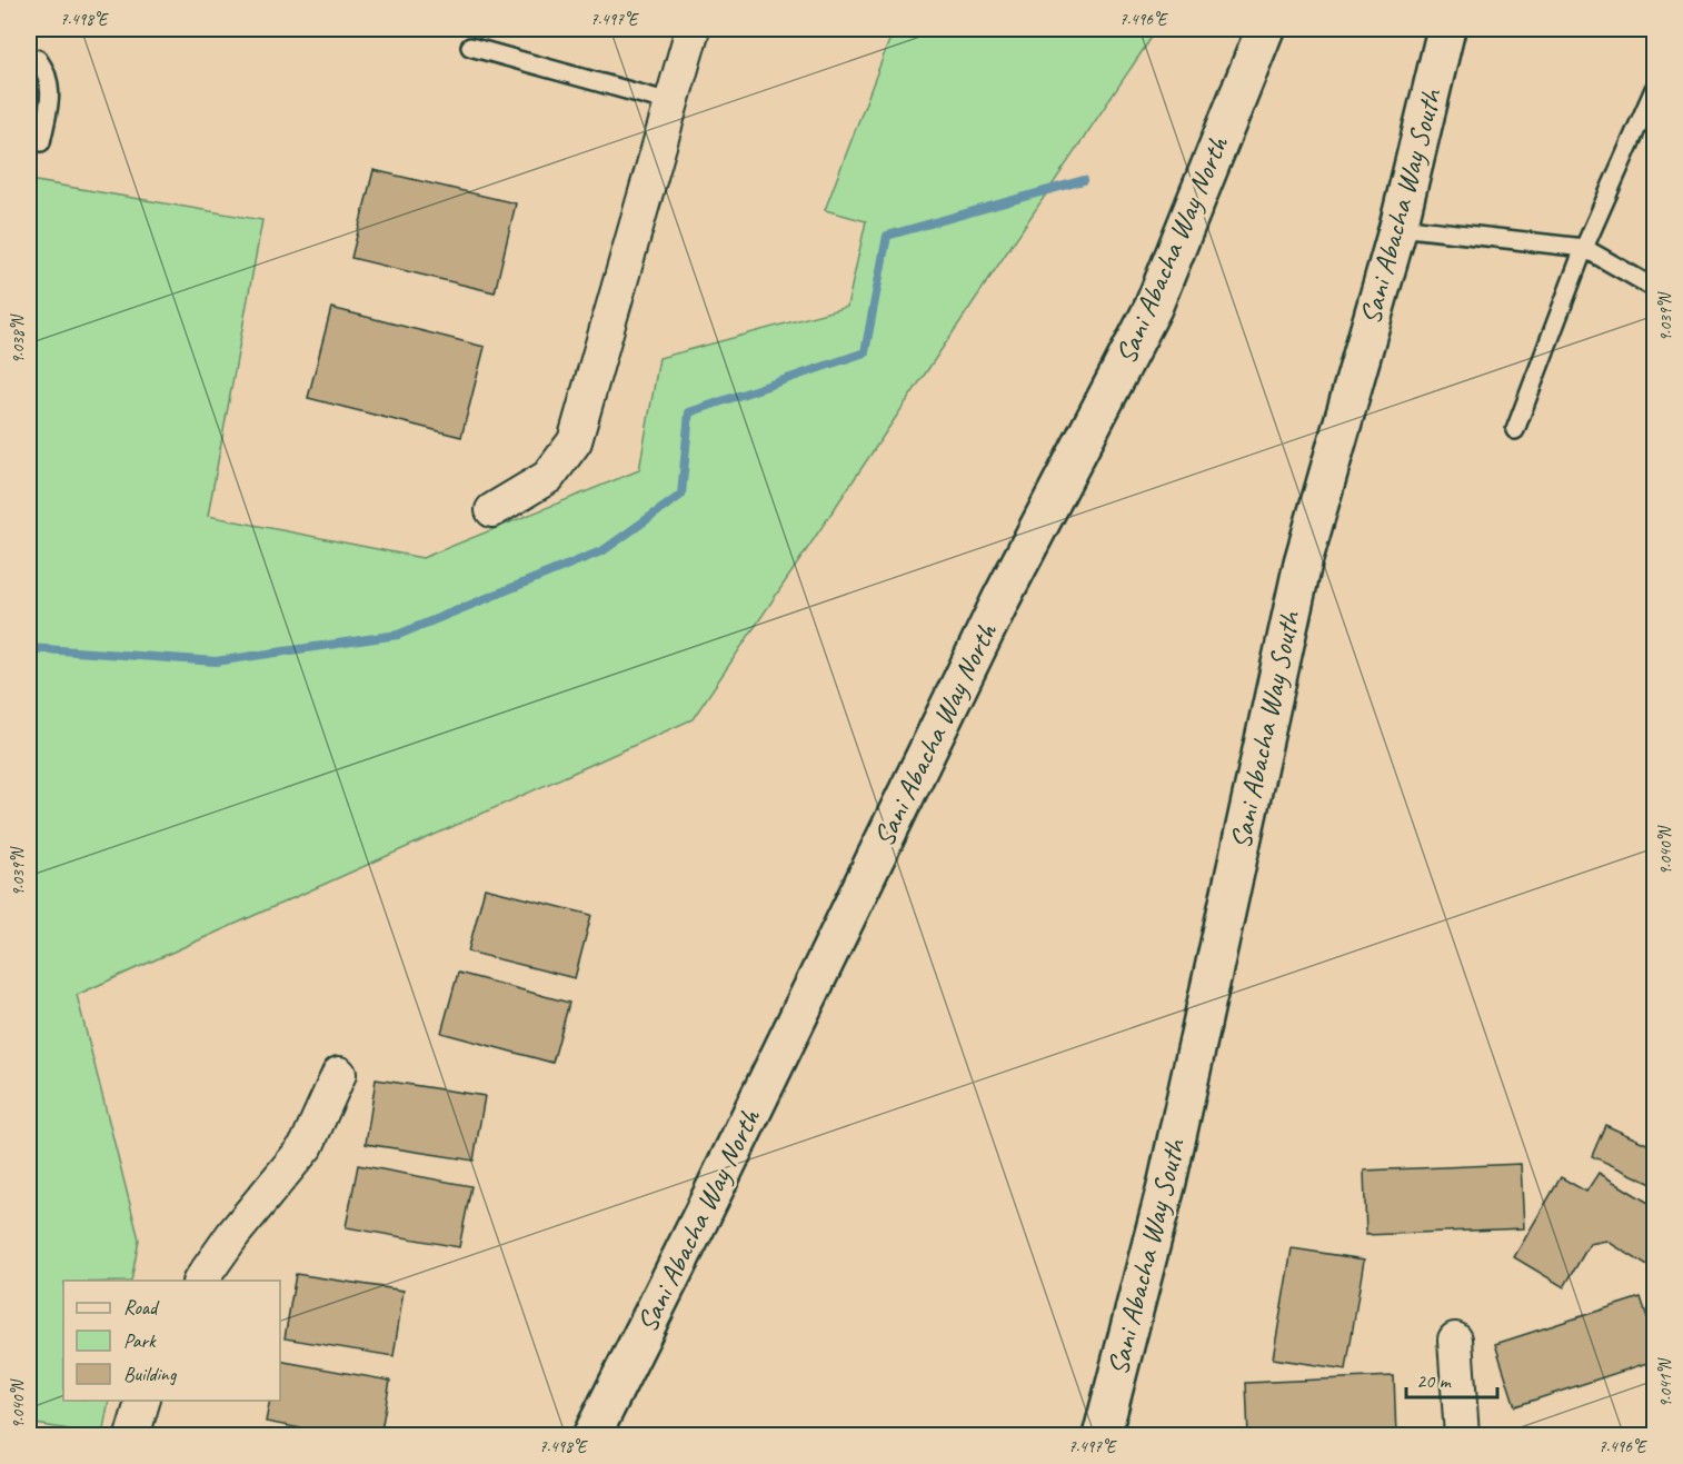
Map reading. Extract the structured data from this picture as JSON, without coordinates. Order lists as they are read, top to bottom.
{
  "streets": {
    "highway": ["Sani Abacha Way South", "Sani Abacha Way North"]
  },
  "legend": ["Road", "Park", "Building"],
  "scale_bar": "20 m",
  "coordinates": [
    "7.498°E",
    "7.497°E",
    "7.496°E",
    "9.039°N",
    "9.038°N",
    "9.040°N",
    "9.041°N"
  ]
}
